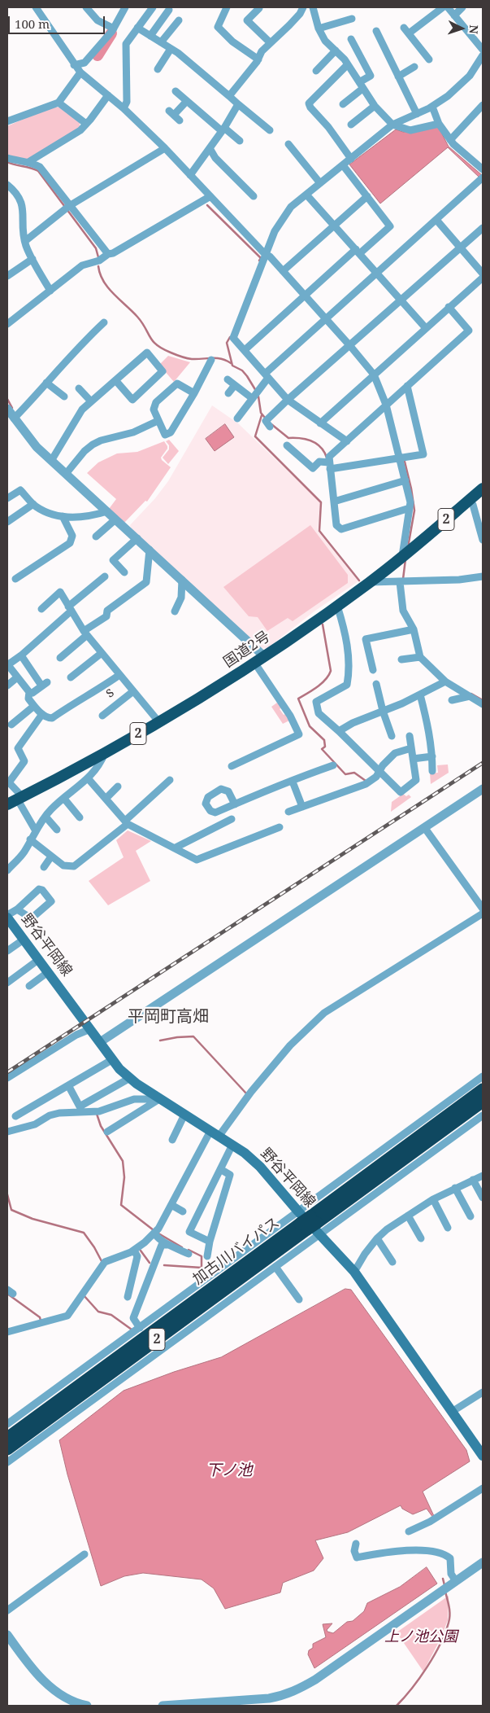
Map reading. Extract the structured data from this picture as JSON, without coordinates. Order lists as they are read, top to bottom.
{
  "streets": {
    "highway": ["2", "国道2号", "加古川バイパス"],
    "main road": ["野谷平岡線"],
    "street": ["s"]
  },
  "crossings": [
    ["野谷平岡線", "加古川バイパス"]
  ],
  "districts": ["平岡町高畑"],
  "water": ["下ノ池"],
  "parks": ["上ノ池公園"],
  "scale_bar": "100 m",
  "north": "right"
}
